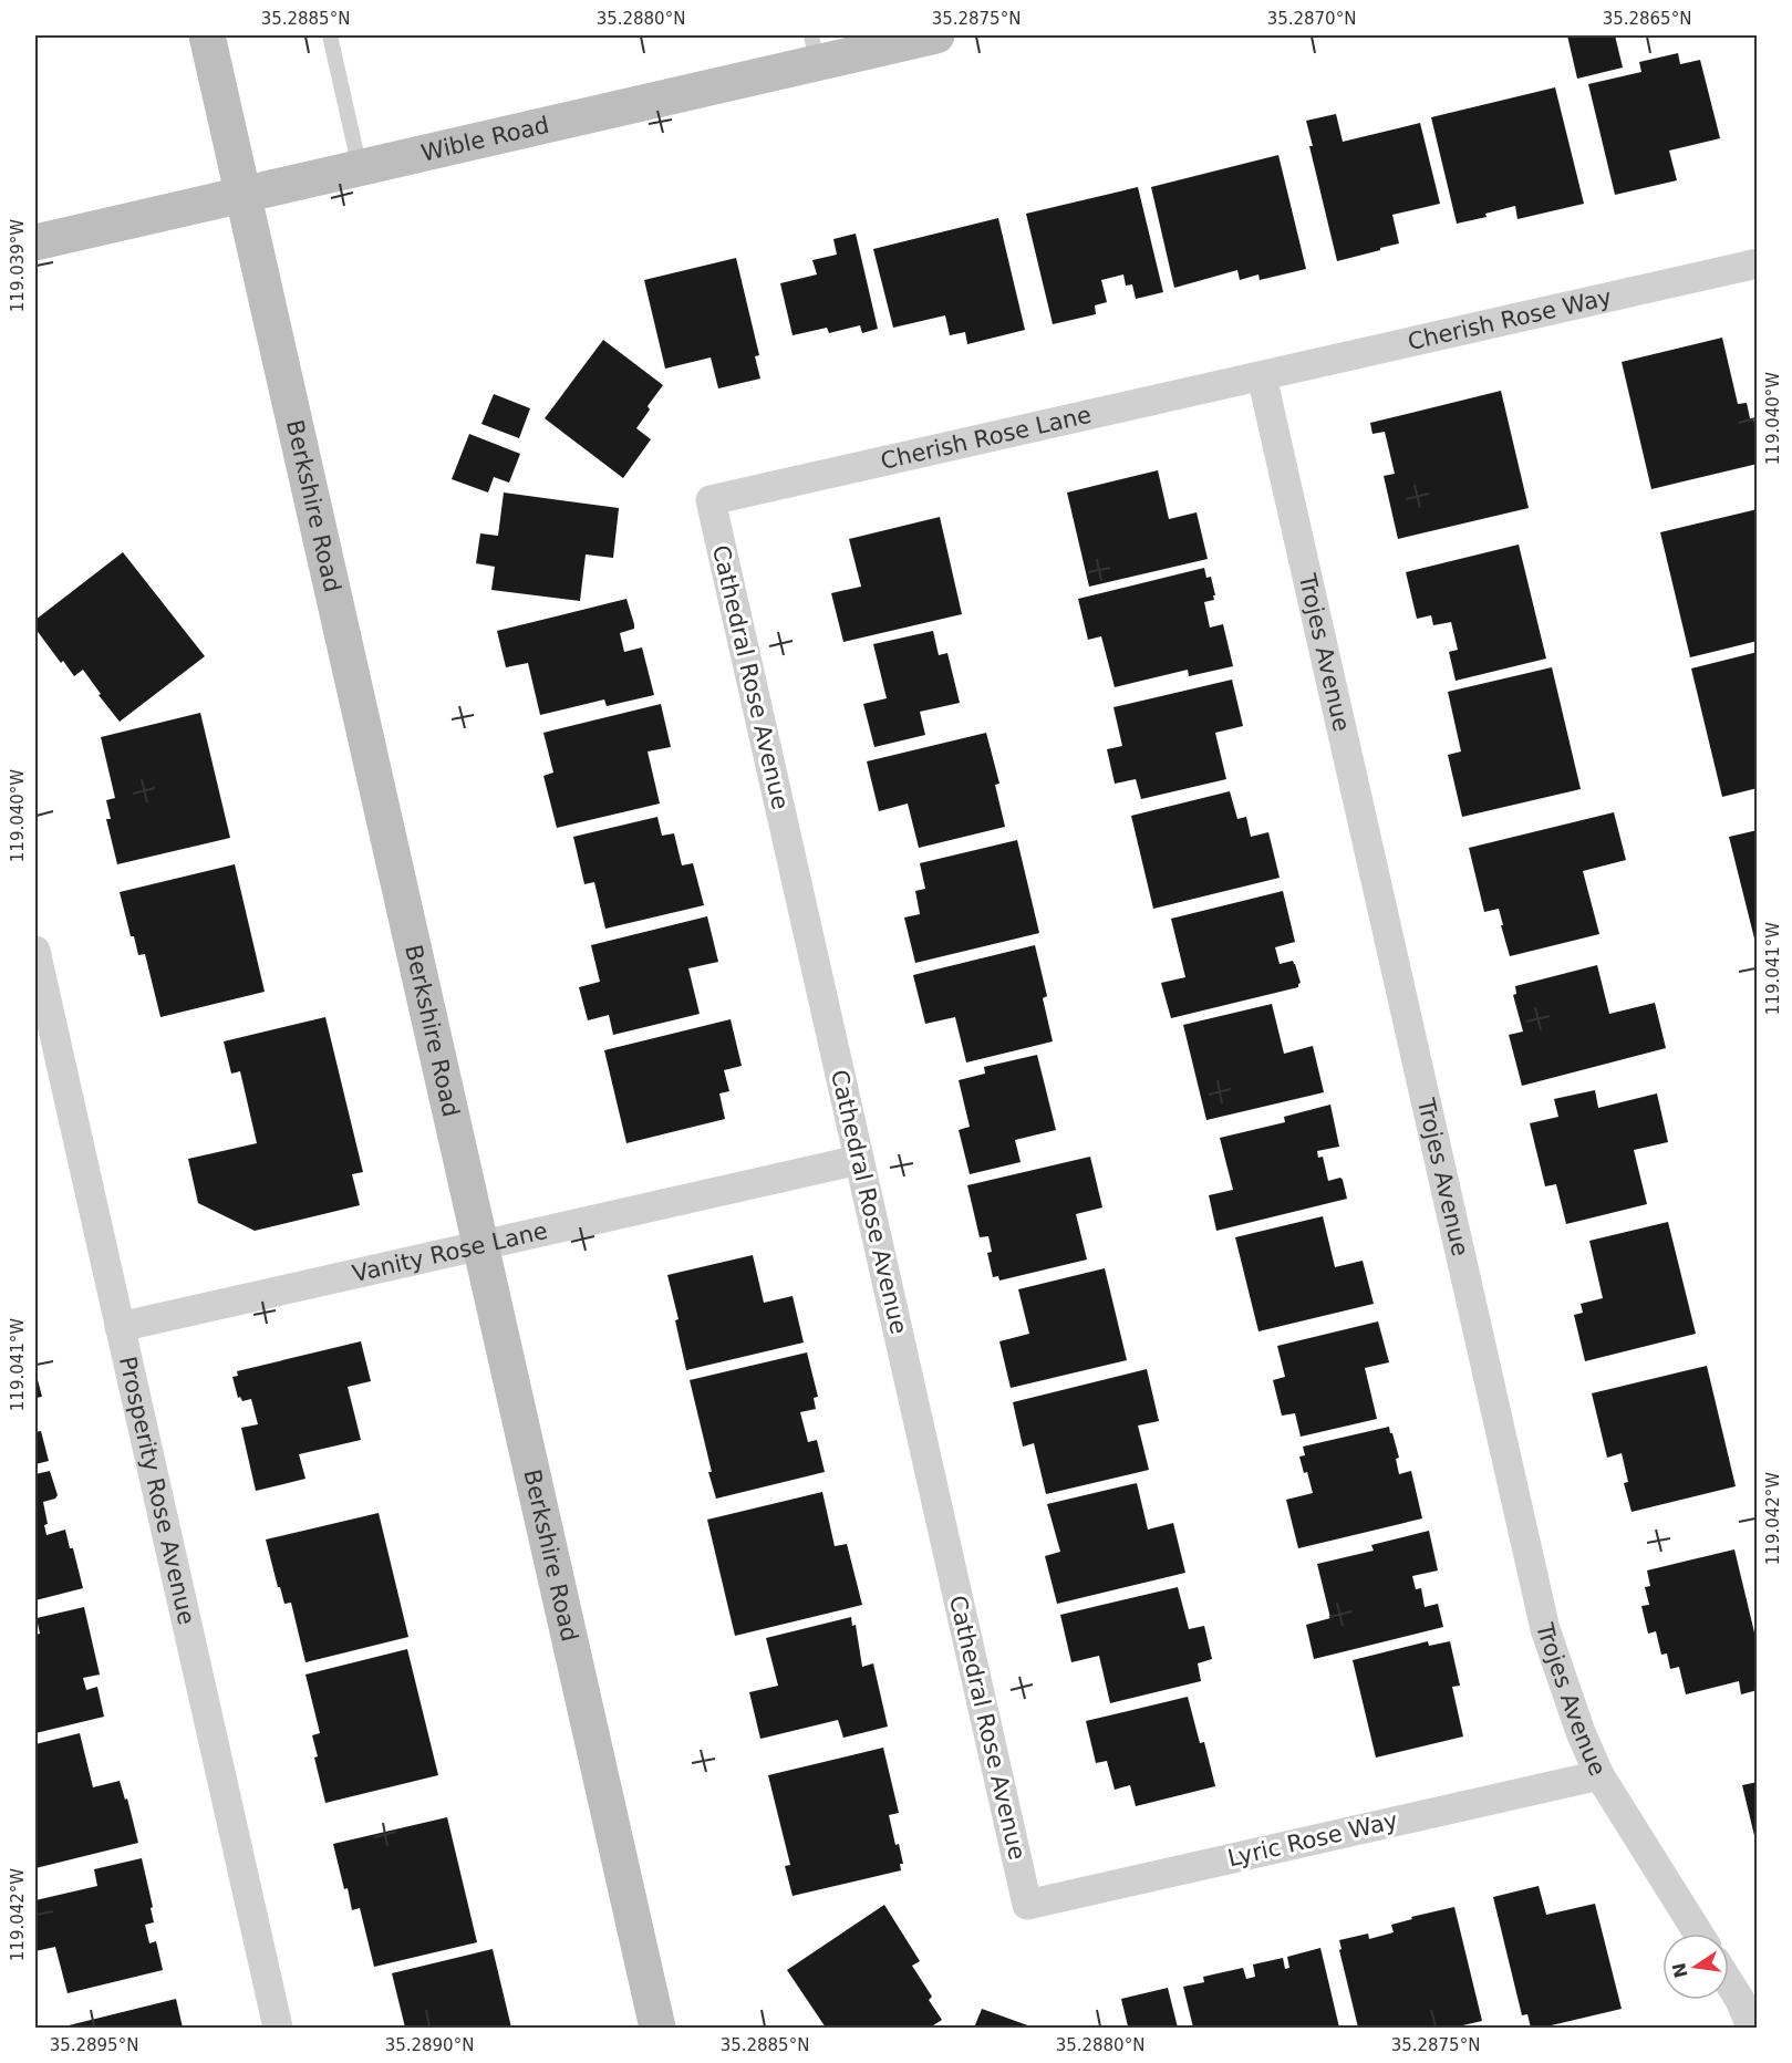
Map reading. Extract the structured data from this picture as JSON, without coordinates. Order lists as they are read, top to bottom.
{
  "streets": {
    "street": [
      "Wible Road",
      "Cherish Rose Way",
      "Cherish Rose Lane",
      "Berkshire Road",
      "Trojes Avenue",
      "Cathedral Rose Avenue",
      "Vanity Rose Lane",
      "Prosperity Rose Avenue",
      "Lyric Rose Way"
    ]
  },
  "crossings": [
    ["Wible Road", "Berkshire Road"],
    ["Cherish Rose Way", "Cherish Rose Lane"],
    ["Cherish Rose Way", "Trojes Avenue"],
    ["Cherish Rose Lane", "Trojes Avenue"],
    ["Cherish Rose Lane", "Cathedral Rose Avenue"],
    ["Berkshire Road", "Vanity Rose Lane"],
    ["Trojes Avenue", "Lyric Rose Way"],
    ["Cathedral Rose Avenue", "Vanity Rose Lane"],
    ["Cathedral Rose Avenue", "Lyric Rose Way"],
    ["Vanity Rose Lane", "Prosperity Rose Avenue"]
  ],
  "north": "left",
  "coordinates": [
    "35.2885°N",
    "35.2880°N",
    "35.2875°N",
    "35.2870°N",
    "35.2865°N",
    "119.039°W",
    "119.040°W",
    "119.041°W",
    "119.042°W",
    "35.2895°N",
    "35.2890°N"
  ]
}
